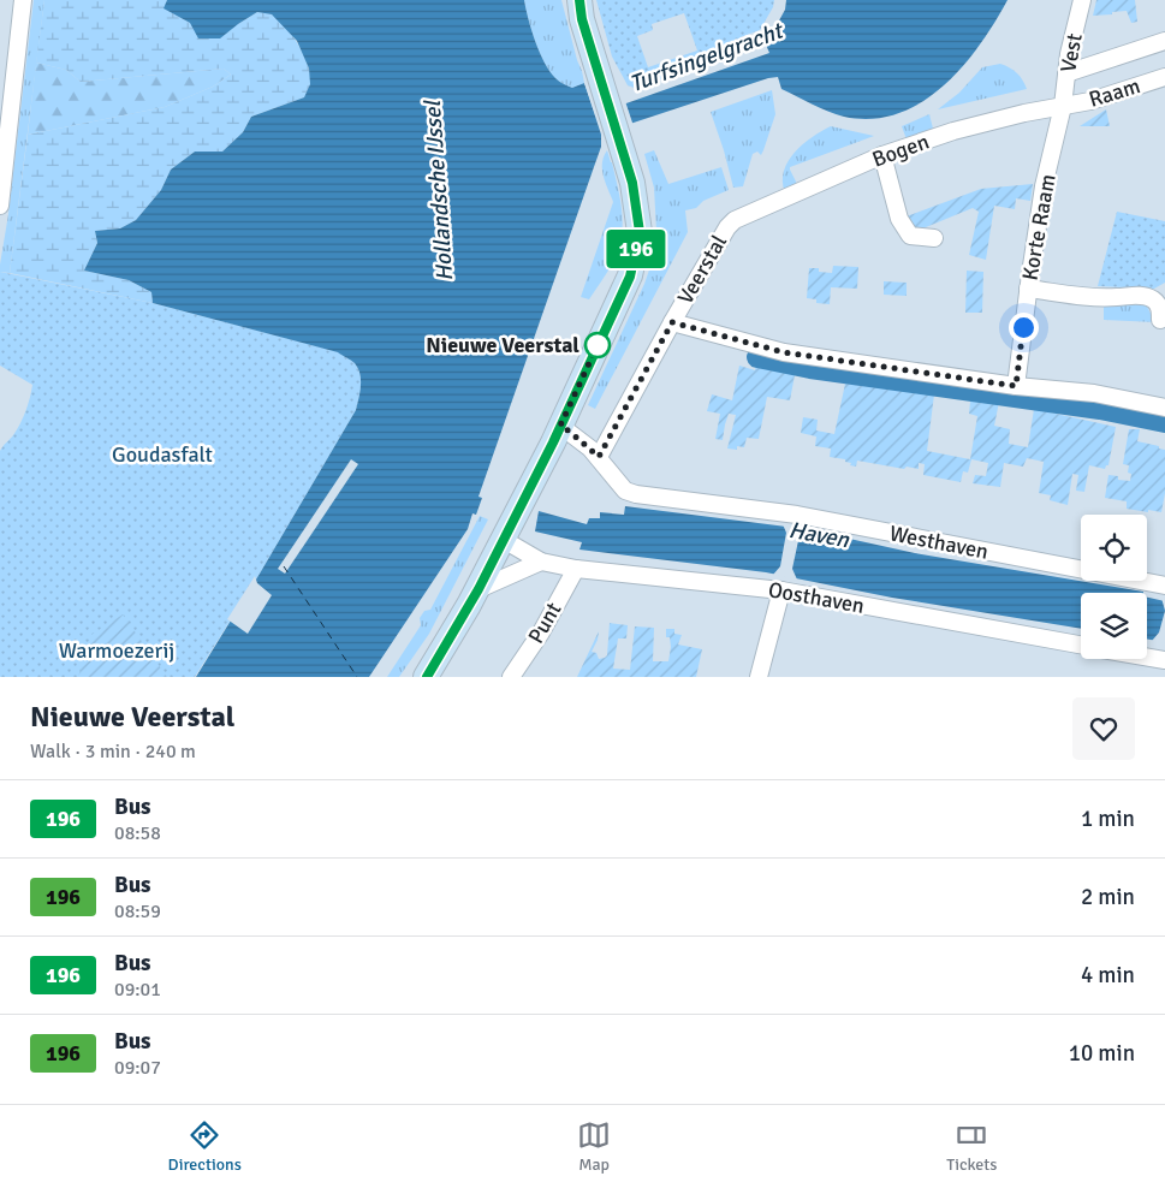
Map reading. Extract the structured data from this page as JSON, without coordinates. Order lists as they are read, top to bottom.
{
  "streets": {
    "street": [
      "Vest",
      "Raam",
      "Bogen",
      "Korte Raam",
      "Veerstal",
      "Westhaven",
      "Oosthaven",
      "Punt"
    ]
  },
  "crossings": [
    ["Vest", "Raam"],
    ["Vest", "Bogen"],
    ["Vest", "Korte Raam"],
    ["Raam", "Bogen"],
    ["Raam", "Korte Raam"],
    ["Bogen", "Korte Raam"],
    ["Bogen", "Veerstal"],
    ["Veerstal", "Westhaven"],
    ["Oosthaven", "Punt"]
  ],
  "water": ["Turfsingelgracht", "Hollandsche IJssel", "Haven"],
  "parks": ["Goudasfalt", "Warmoezerij"],
  "places": ["Nieuwe Veerstal"],
  "lines": ["bus line 196"],
  "page": {
    "on_map": "196",
    "heading": ["Nieuwe Veerstal", "Walk · 3 min · 240 m"],
    "list": [
      {
        "mark": "196",
        "name": "Bus",
        "note": "08:58",
        "value": "1 min"
      },
      {
        "mark": "196",
        "name": "Bus",
        "note": "08:59",
        "value": "2 min"
      },
      {
        "mark": "196",
        "name": "Bus",
        "note": "09:01",
        "value": "4 min"
      },
      {
        "mark": "196",
        "name": "Bus",
        "note": "09:07",
        "value": "10 min"
      }
    ],
    "tabs": ["Directions", "Map", "Tickets"]
  }
}
